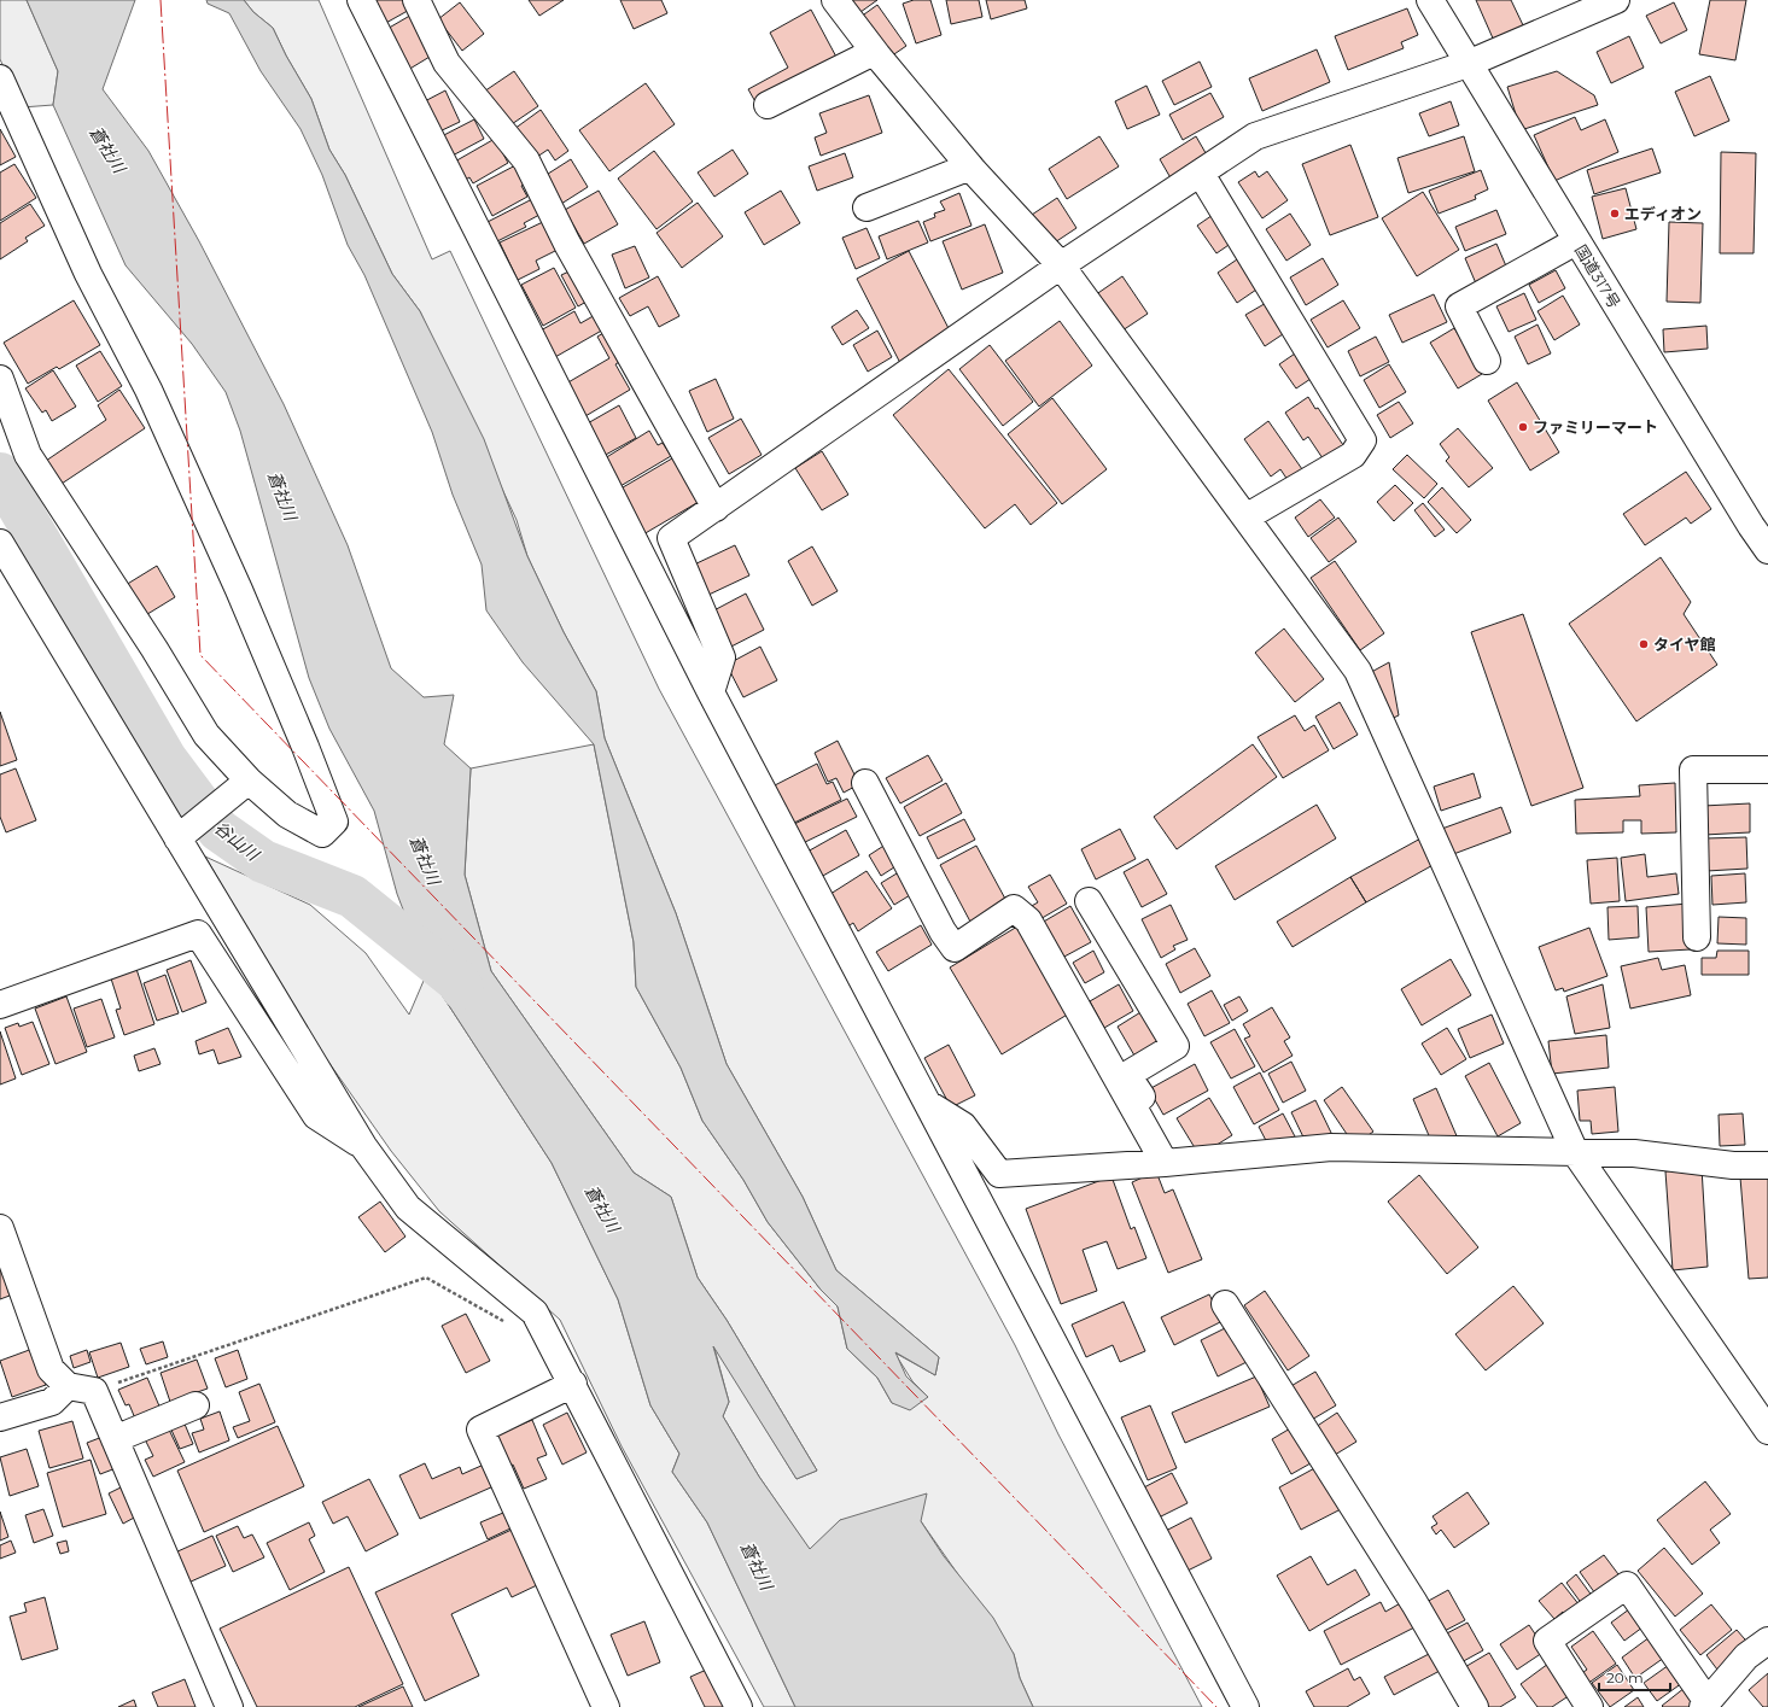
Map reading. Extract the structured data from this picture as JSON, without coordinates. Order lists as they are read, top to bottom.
{
  "streets": {
    "main road": ["国道317号"]
  },
  "water": ["蒼社川", "谷山川"],
  "places": ["エディオン", "ファミリーマート", "タイヤ館"],
  "scale_bar": "20 m"
}
